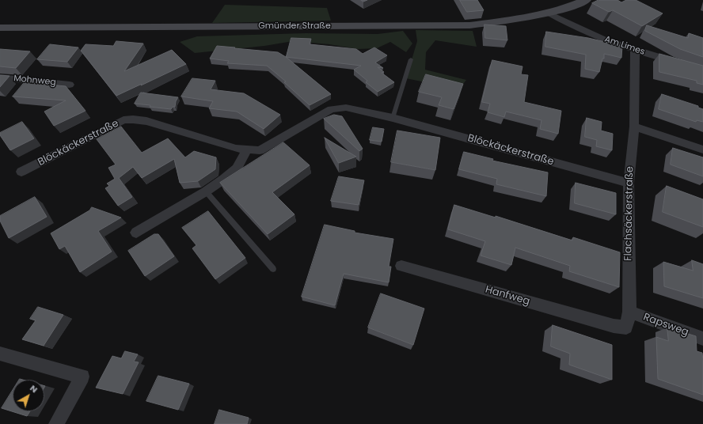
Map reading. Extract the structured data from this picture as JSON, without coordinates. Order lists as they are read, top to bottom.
{
  "streets": {
    "main road": ["Gmünder Straße"],
    "street": [
      "Am Limes",
      "Mohnweg",
      "Blöckäckerstraße",
      "Flachsäckerstraße",
      "Hanfweg",
      "Rapsweg"
    ]
  },
  "crossings": [
    ["Gmünder Straße", "Am Limes"],
    ["Am Limes", "Flachsäckerstraße"],
    ["Blöckäckerstraße", "Flachsäckerstraße"],
    ["Flachsäckerstraße", "Hanfweg"],
    ["Flachsäckerstraße", "Rapsweg"]
  ],
  "north": "top right"
}
